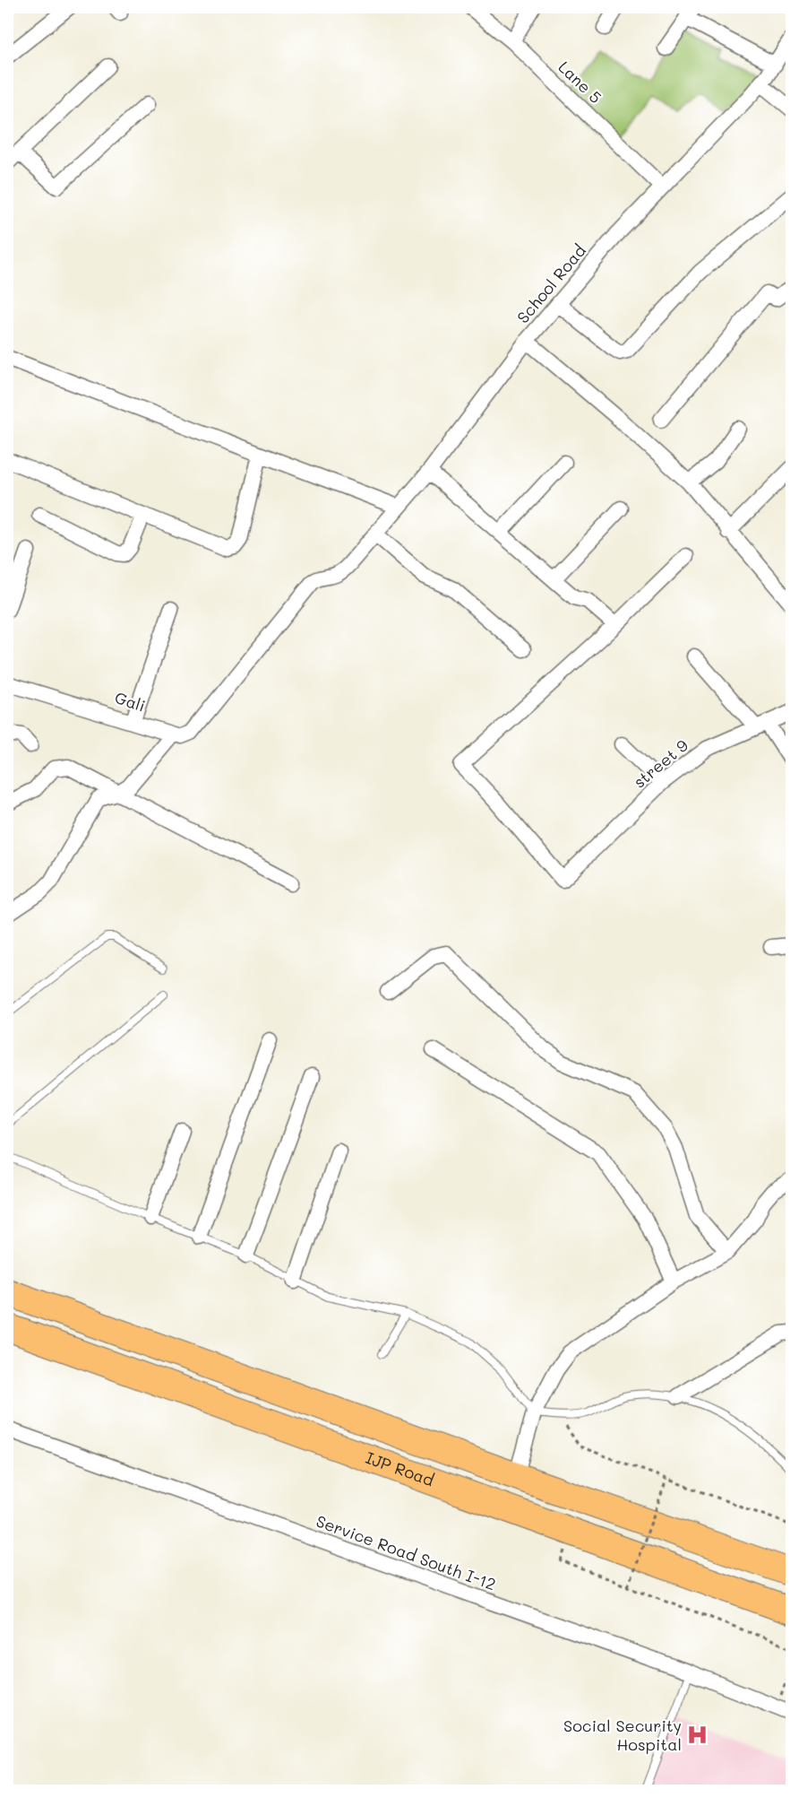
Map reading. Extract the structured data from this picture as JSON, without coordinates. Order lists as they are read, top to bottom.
{
  "streets": {
    "highway": ["IJP Road"],
    "street": [
      "Lane 5",
      "School Road",
      "Gali",
      "street 9",
      "Service Road South I-12"
    ]
  },
  "crossings": [
    ["Lane 5", "School Road"],
    ["School Road", "Gali"]
  ],
  "places": {
    "hospital": ["Social Security Hospital"]
  }
}
